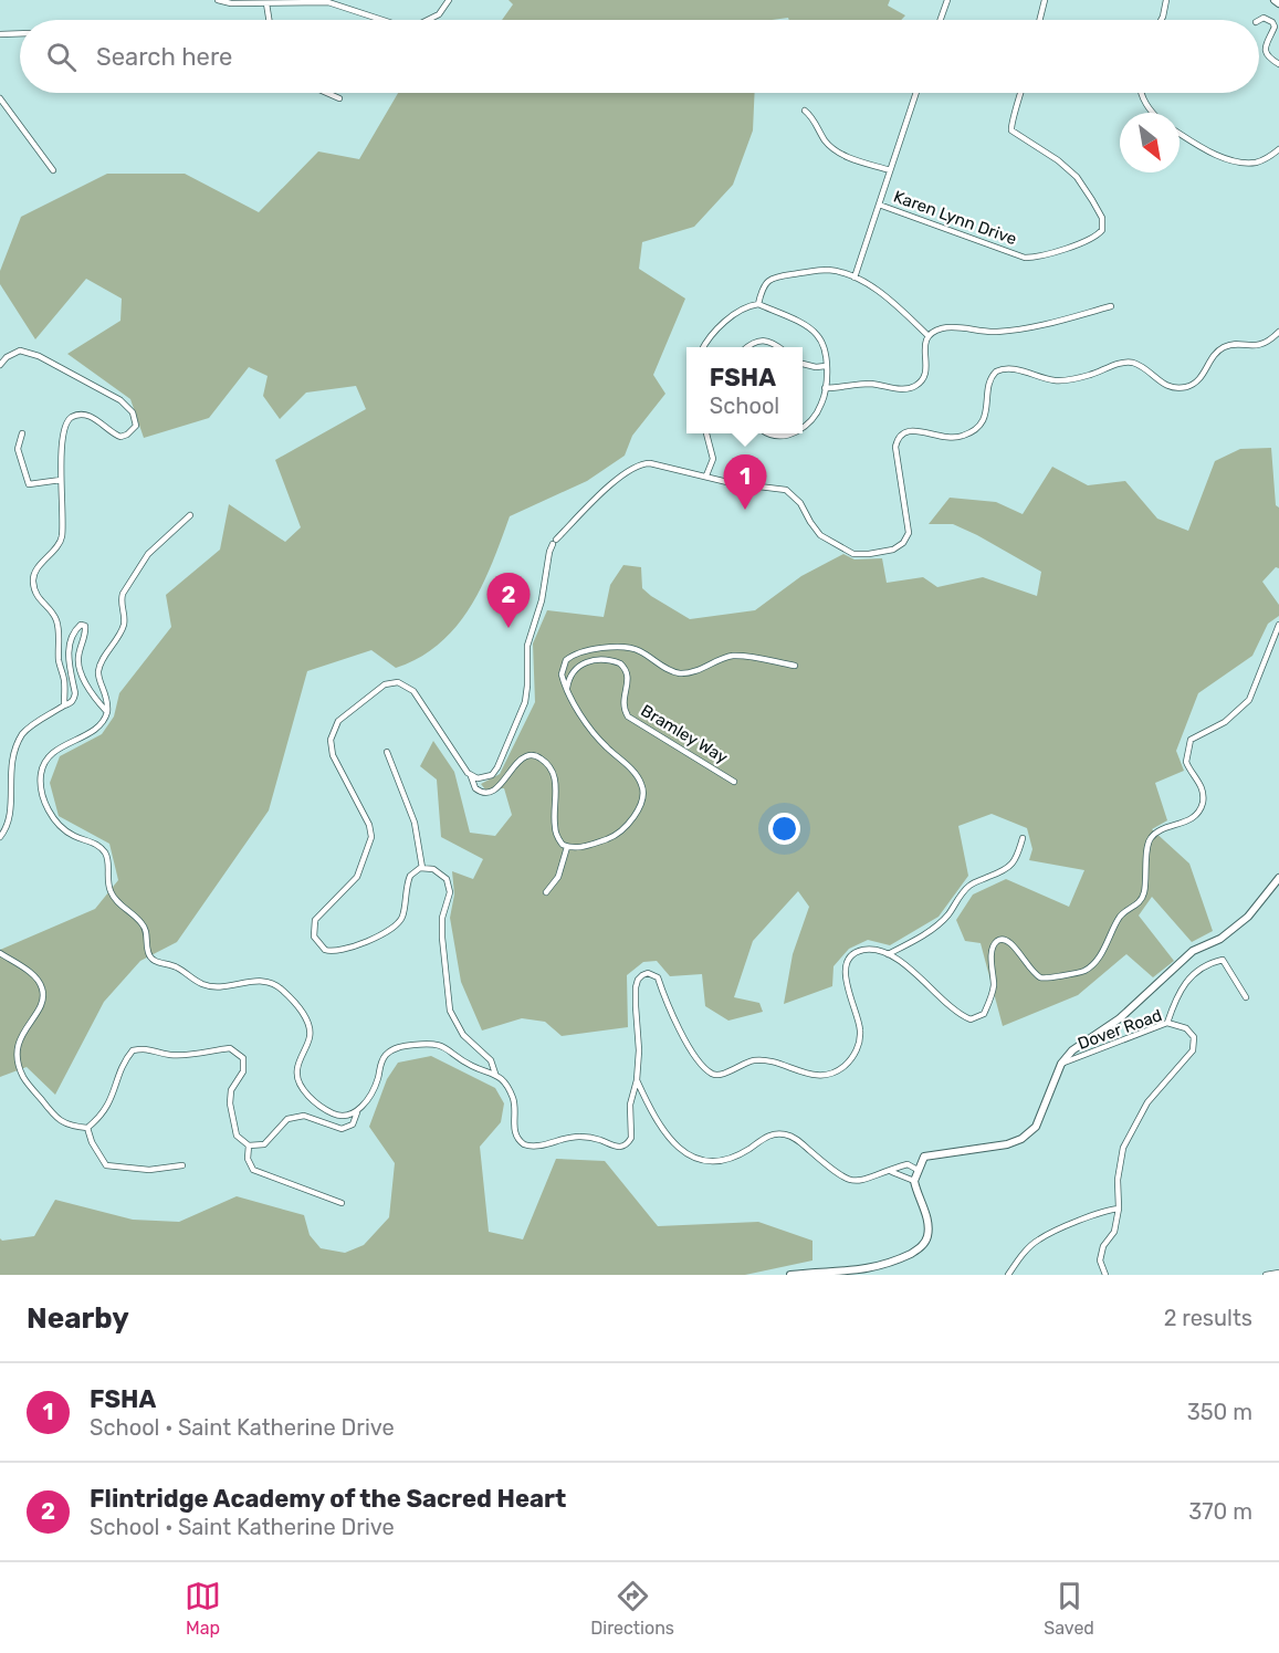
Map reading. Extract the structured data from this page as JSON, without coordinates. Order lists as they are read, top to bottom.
{
  "streets": {
    "street": ["Karen Lynn Drive", "Bramley Way", "Dover Road"]
  },
  "north": "bottom right",
  "page": {
    "search": "Search here",
    "popup": ["FSHA", "School"],
    "pins": ["1", "2"],
    "heading": ["Nearby", "2 results"],
    "list": [
      {
        "mark": "1",
        "name": "FSHA",
        "note": "School · Saint Katherine Drive",
        "value": "350 m"
      },
      {
        "mark": "2",
        "name": "Flintridge Academy of the Sacred Heart",
        "note": "School · Saint Katherine Drive",
        "value": "370 m"
      }
    ],
    "nav": ["Map", "Directions", "Saved"]
  }
}
